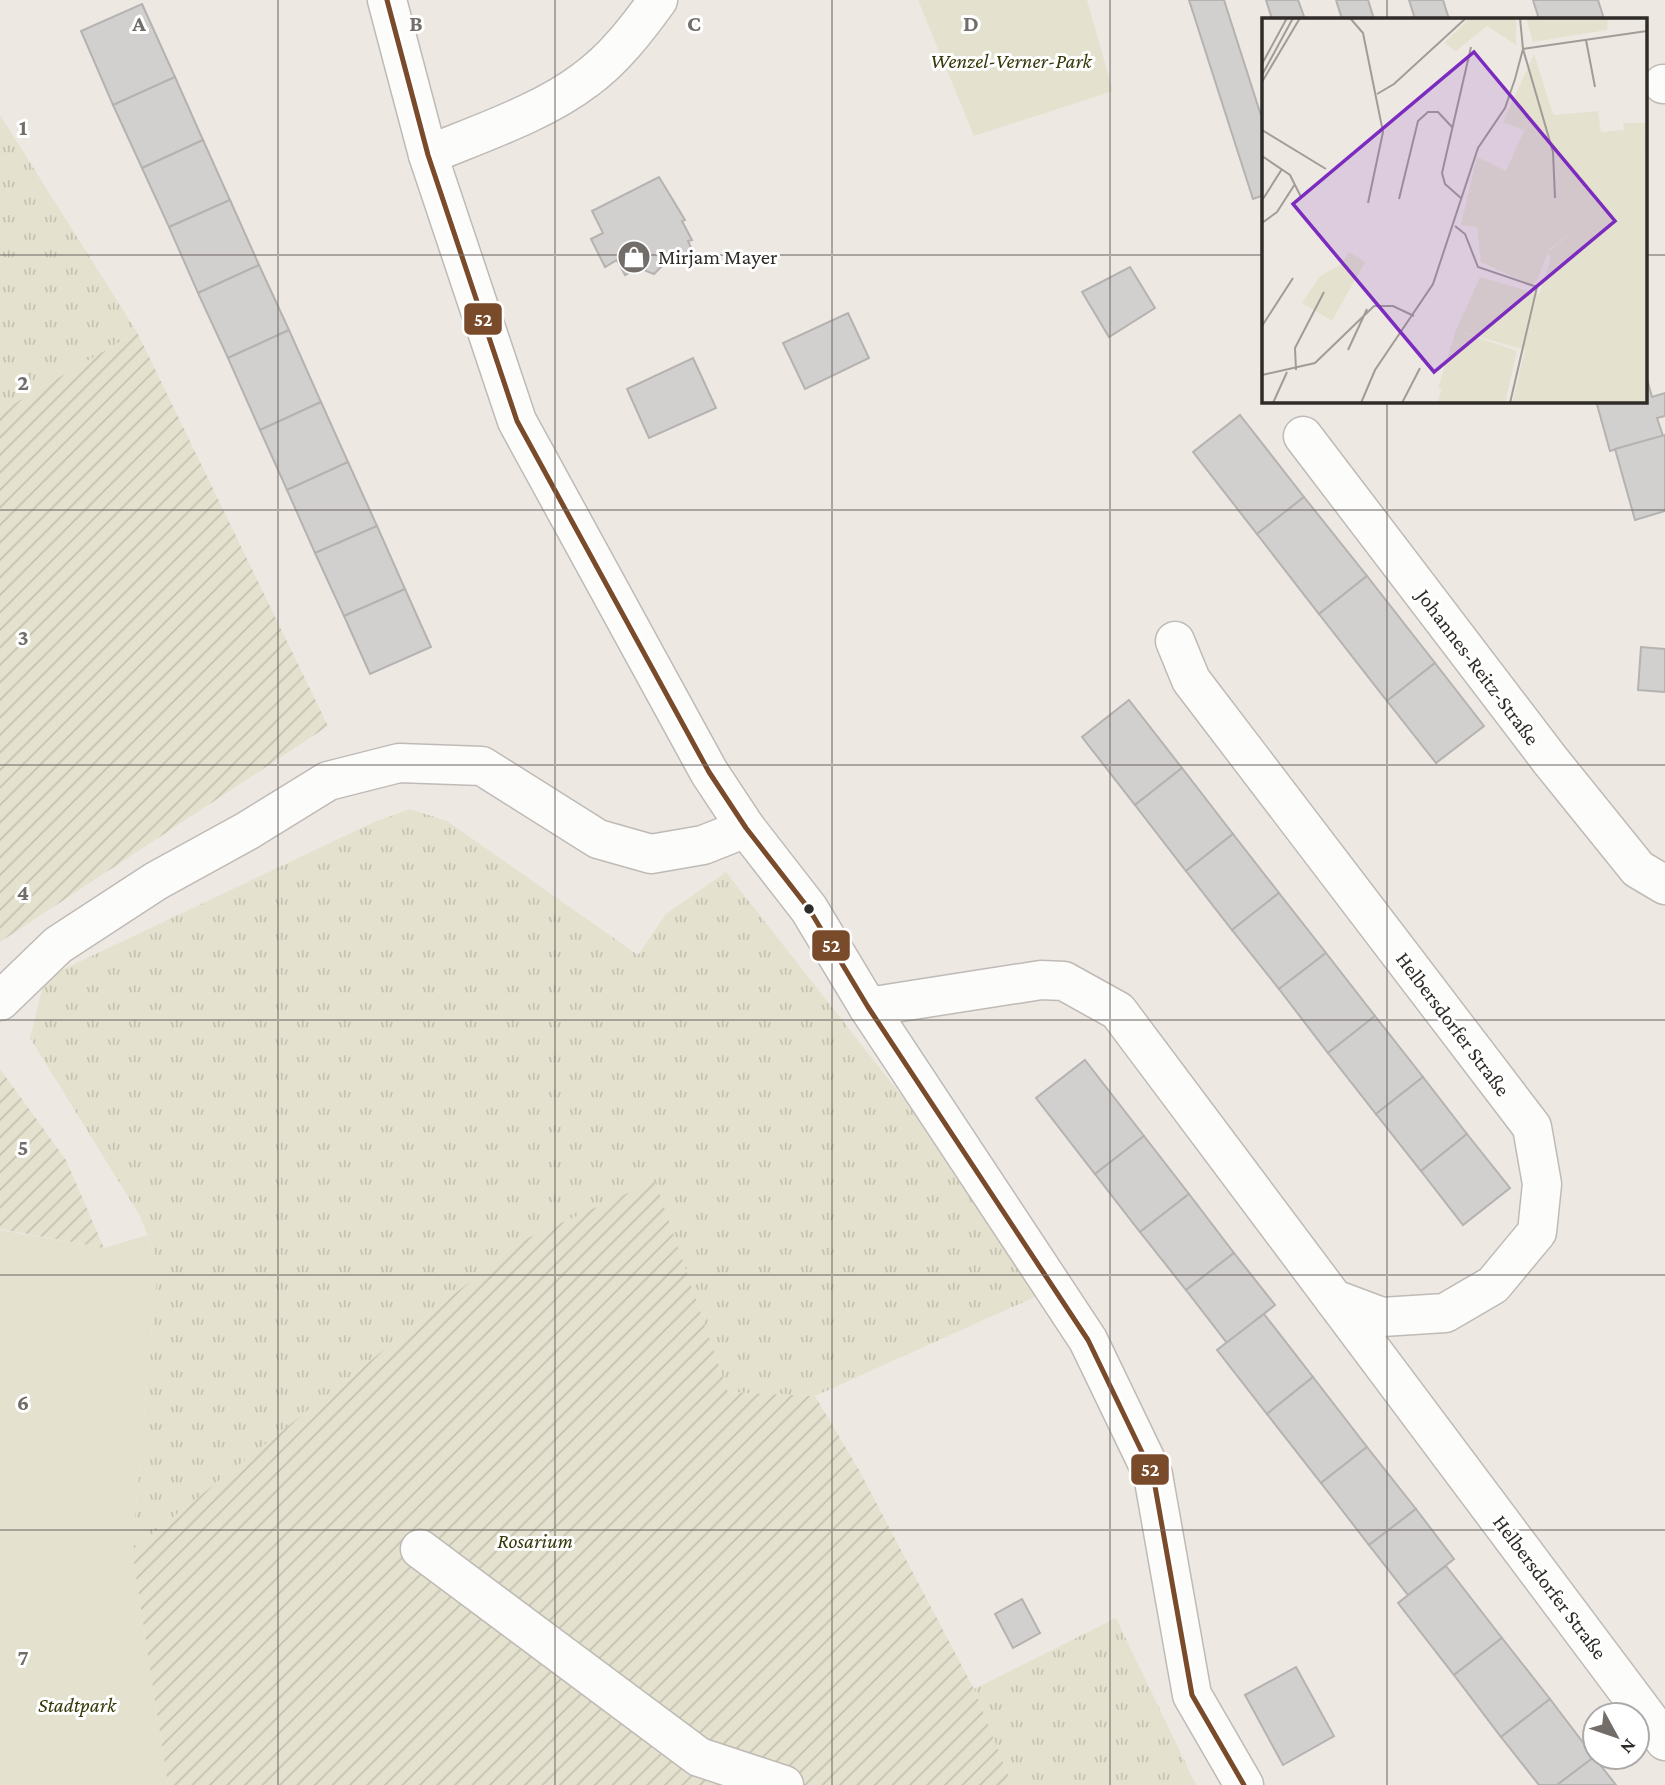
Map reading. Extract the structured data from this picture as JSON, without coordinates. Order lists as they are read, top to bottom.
{
  "streets": {
    "street": ["Johannes-Reitz-Straße", "Helbersdorfer Straße"]
  },
  "parks": ["Wenzel-Verner-Park", "Rosarium", "Stadtpark"],
  "places": {
    "shop": ["Mirjam Mayer"]
  },
  "lines": ["transit line 52"],
  "north": "bottom right",
  "grid": {
    "columns": [
      "A",
      "B",
      "C",
      "D"
    ],
    "rows": [
      "1",
      "2",
      "3",
      "4",
      "5",
      "6",
      "7"
    ]
  }
}
